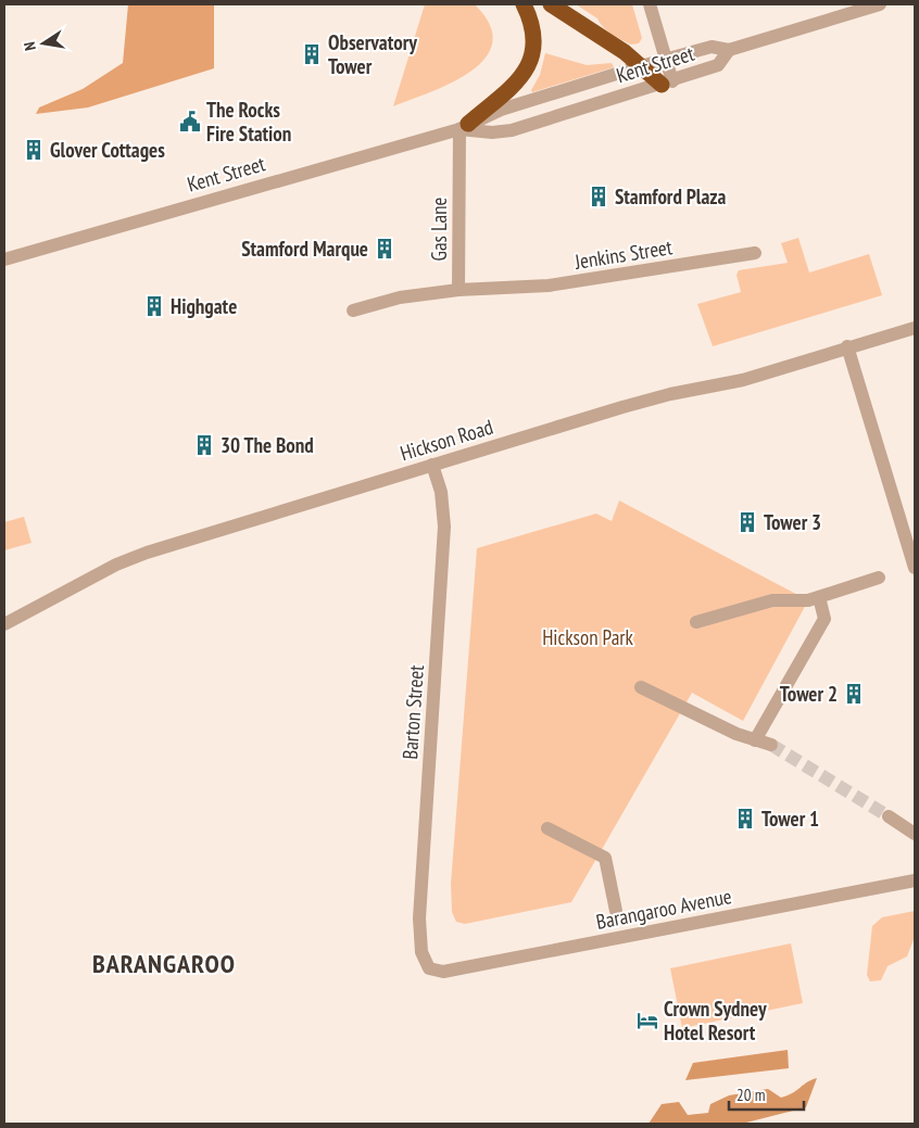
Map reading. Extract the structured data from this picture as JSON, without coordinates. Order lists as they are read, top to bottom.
{
  "streets": {
    "street": [
      "Kent Street",
      "Gas Lane",
      "Jenkins Street",
      "Hickson Road",
      "Barton Street",
      "Barangaroo Avenue"
    ]
  },
  "crossings": [
    ["Kent Street", "Gas Lane"],
    ["Gas Lane", "Jenkins Street"],
    ["Hickson Road", "Barton Street"],
    ["Barton Street", "Barangaroo Avenue"]
  ],
  "districts": ["BARANGAROO"],
  "parks": ["Hickson Park"],
  "places": {
    "building": [
      "Observatory Tower",
      "Glover Cottages",
      "Stamford Plaza",
      "Stamford Marque",
      "Highgate",
      "30 The Bond",
      "Tower 3",
      "Tower 2",
      "Tower 1"
    ],
    "public building": ["The Rocks Fire Station"],
    "hotel": ["Crown Sydney Hotel Resort"]
  },
  "scale_bar": "20 m",
  "north": "left"
}
